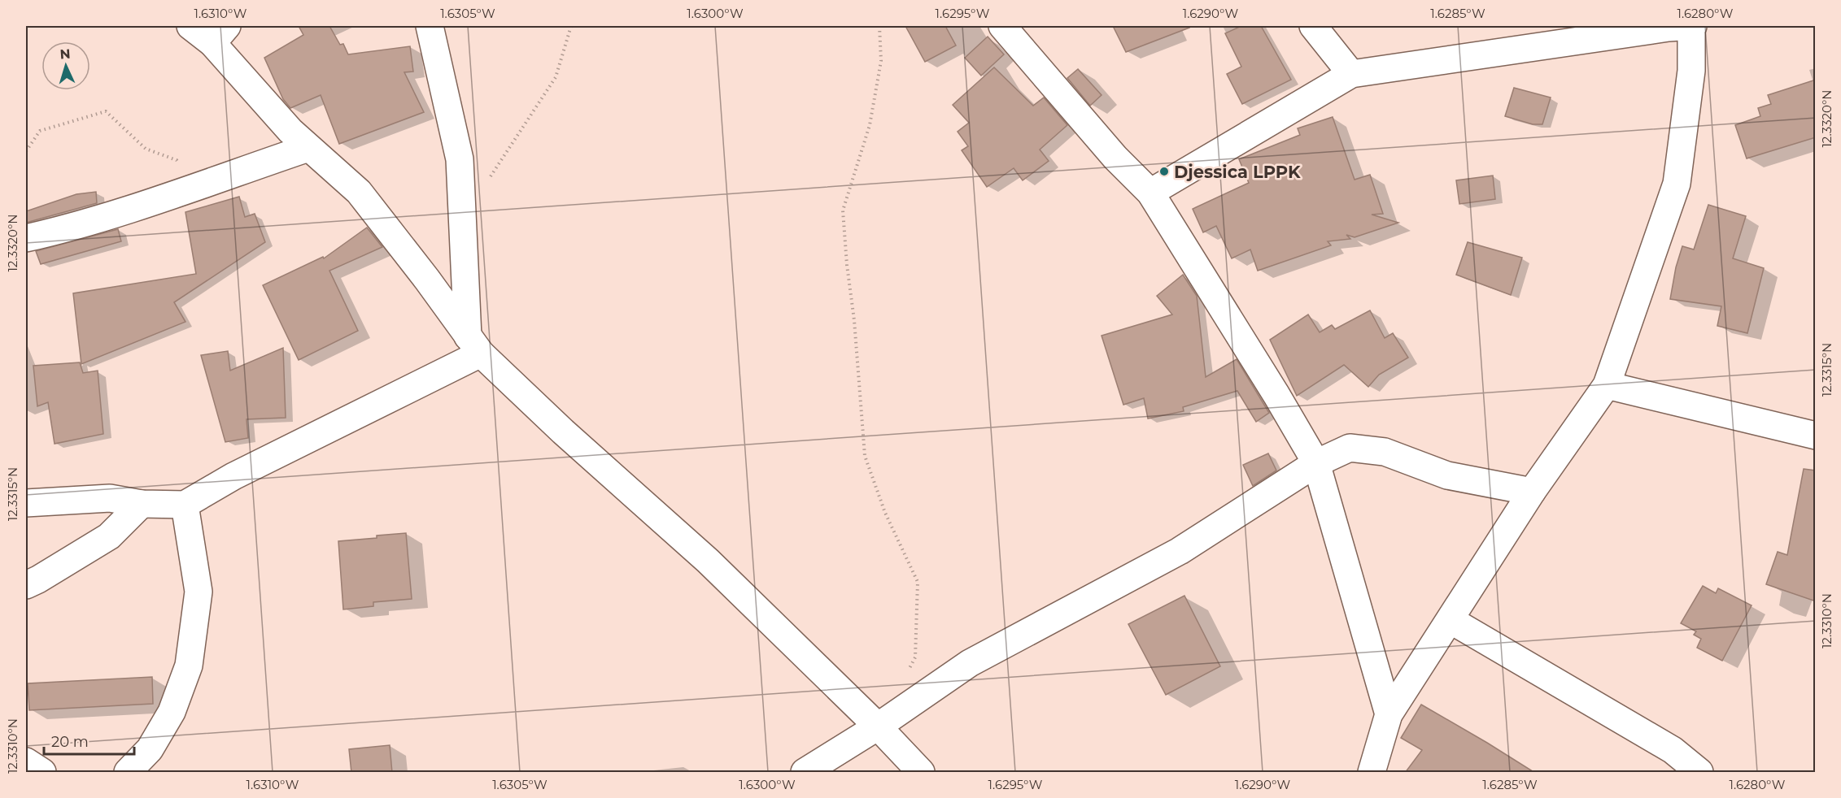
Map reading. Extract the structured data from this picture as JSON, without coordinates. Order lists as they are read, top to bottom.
{
  "places": ["Djessica LPPK"],
  "scale_bar": "20 m",
  "north": "top",
  "coordinates": [
    "1.6310°W",
    "1.6305°W",
    "1.6300°W",
    "1.6295°W",
    "1.6290°W",
    "1.6285°W",
    "1.6280°W",
    "12.3320°N",
    "12.3315°N",
    "12.3310°N"
  ]
}
